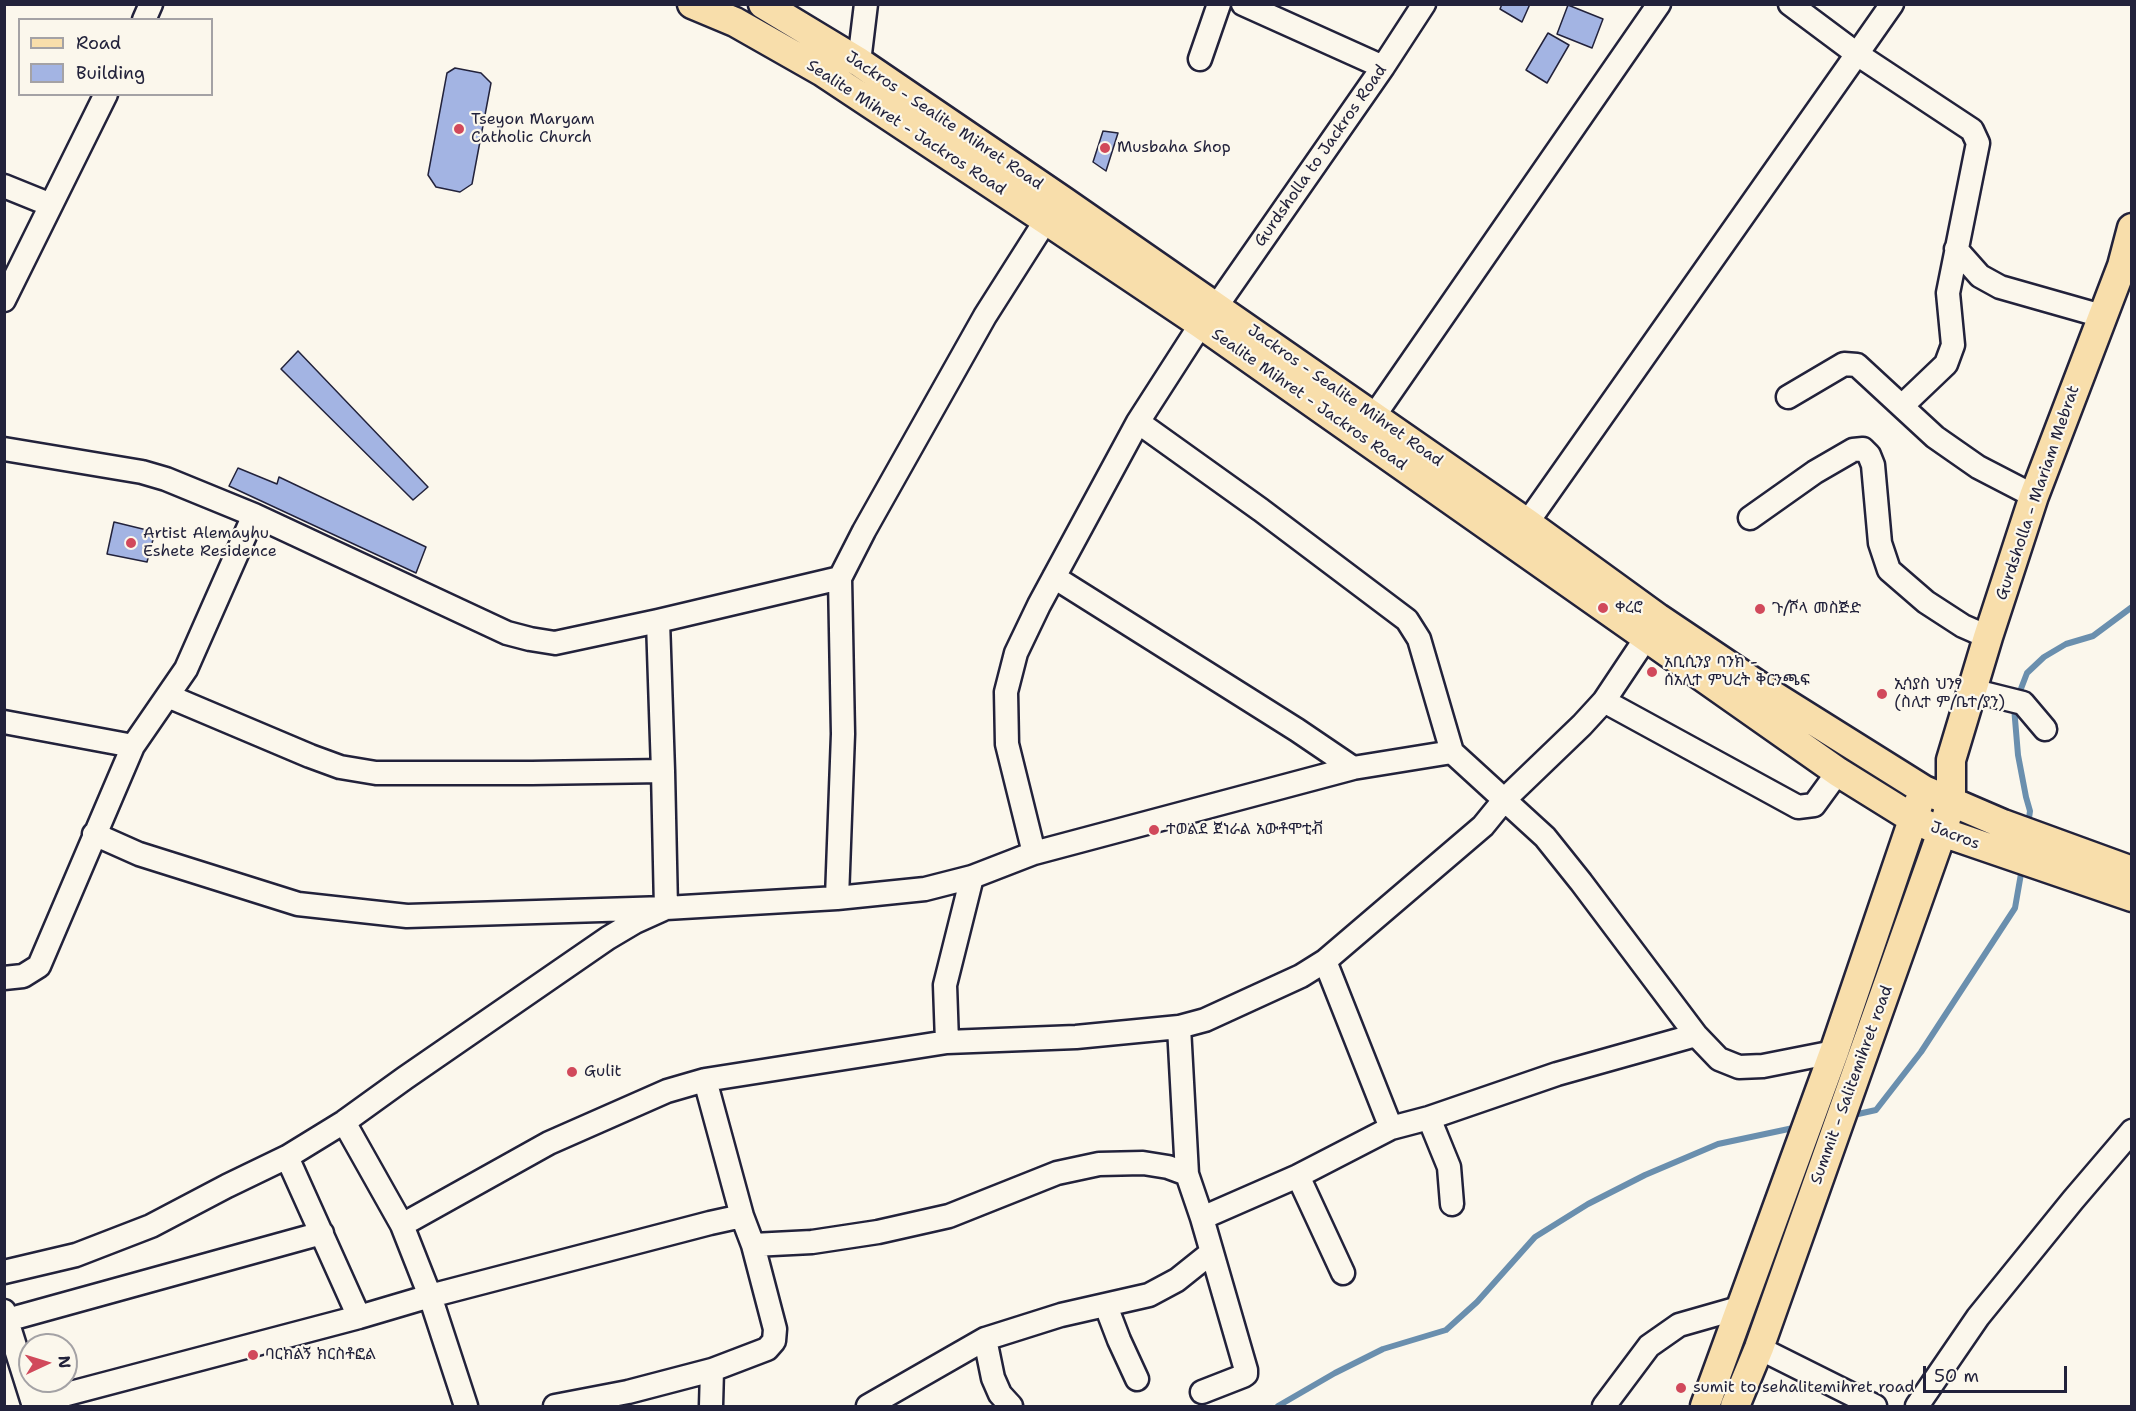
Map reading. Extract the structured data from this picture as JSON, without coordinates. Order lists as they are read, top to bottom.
{
  "streets": {
    "main road": [
      "Jackros - Sealite Mihret Road",
      "Sealite Mihret - Jackros Road",
      "Gurdsholla - Mariam Mebrat",
      "Jacros",
      "Summit - Salitemihret road"
    ],
    "street": ["Gurdsholla to Jackros Road"]
  },
  "crossings": [
    ["Jackros - Sealite Mihret Road", "Sealite Mihret - Jackros Road"],
    ["Jackros - Sealite Mihret Road", "Gurdsholla to Jackros Road"],
    ["Jackros - Sealite Mihret Road", "Jacros"],
    ["Sealite Mihret - Jackros Road", "Gurdsholla to Jackros Road"],
    ["Sealite Mihret - Jackros Road", "Jacros"],
    ["Gurdsholla - Mariam Mebrat", "Summit - Salitemihret road"],
    ["Jacros", "Summit - Salitemihret road"]
  ],
  "places": [
    "Tseyon Maryam Catholic Church",
    "Musbaha Shop",
    "Artist Alemayhu Eshete Residence",
    "ቀረሮ",
    "ጉ/ሾላ መስጅድ",
    "አቢሲንያ ባንክ - ሰአሊተ ምህረት ቅርንጫፍ",
    "ኢሳያስ ህንፃ (ስሊተ ም/ቤተ/ያን)",
    "ተወልደ ጀነራል አውቶሞቲቭ",
    "Gulit",
    "ባርክልኝ ክርስቶፎል",
    "sumit to sehalitemihret road"
  ],
  "legend": ["Road", "Building"],
  "scale_bar": "50 m",
  "north": "right"
}
